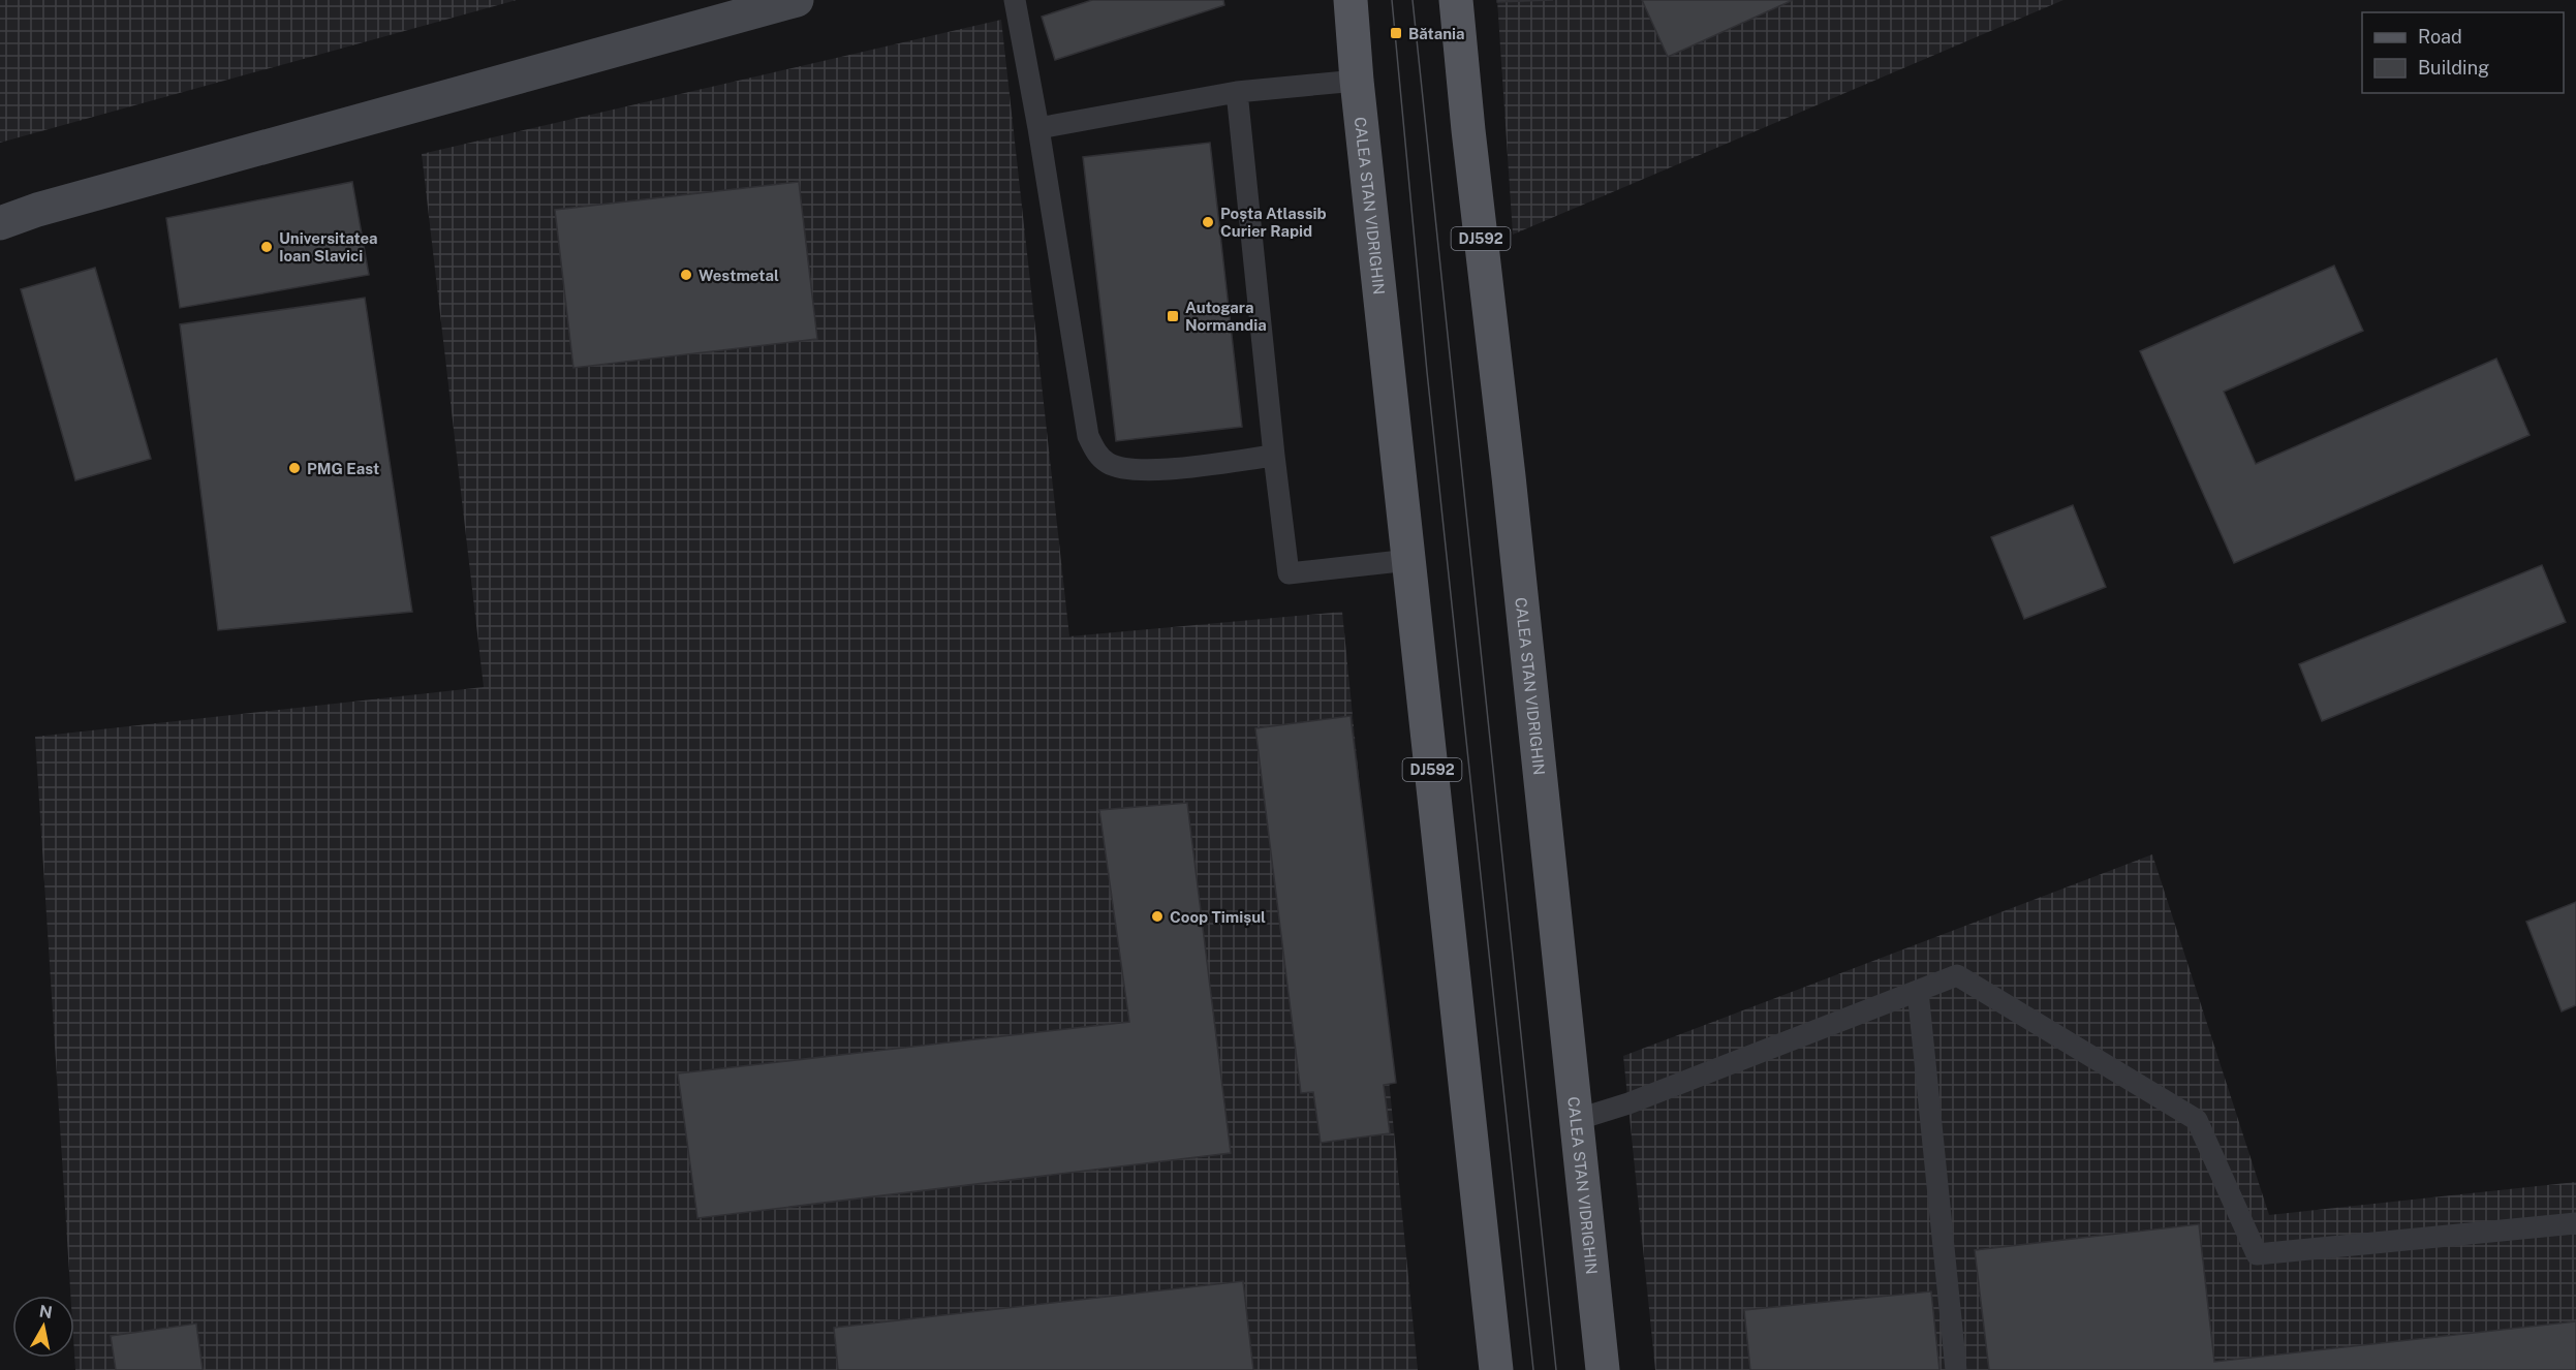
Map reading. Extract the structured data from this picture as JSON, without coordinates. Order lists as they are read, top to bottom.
{
  "streets": {
    "main road": ["CALEA STAN VIDRIGHIN", "DJ592"]
  },
  "places": {
    "transit": ["Bătania", "Autogara Normandia"],
    "other": [
      "Poșta Atlassib Curier Rapid",
      "Universitatea Ioan Slavici",
      "Westmetal",
      "PMG East",
      "Coop Timișul"
    ]
  },
  "legend": ["Road", "Building"],
  "north": "top"
}
